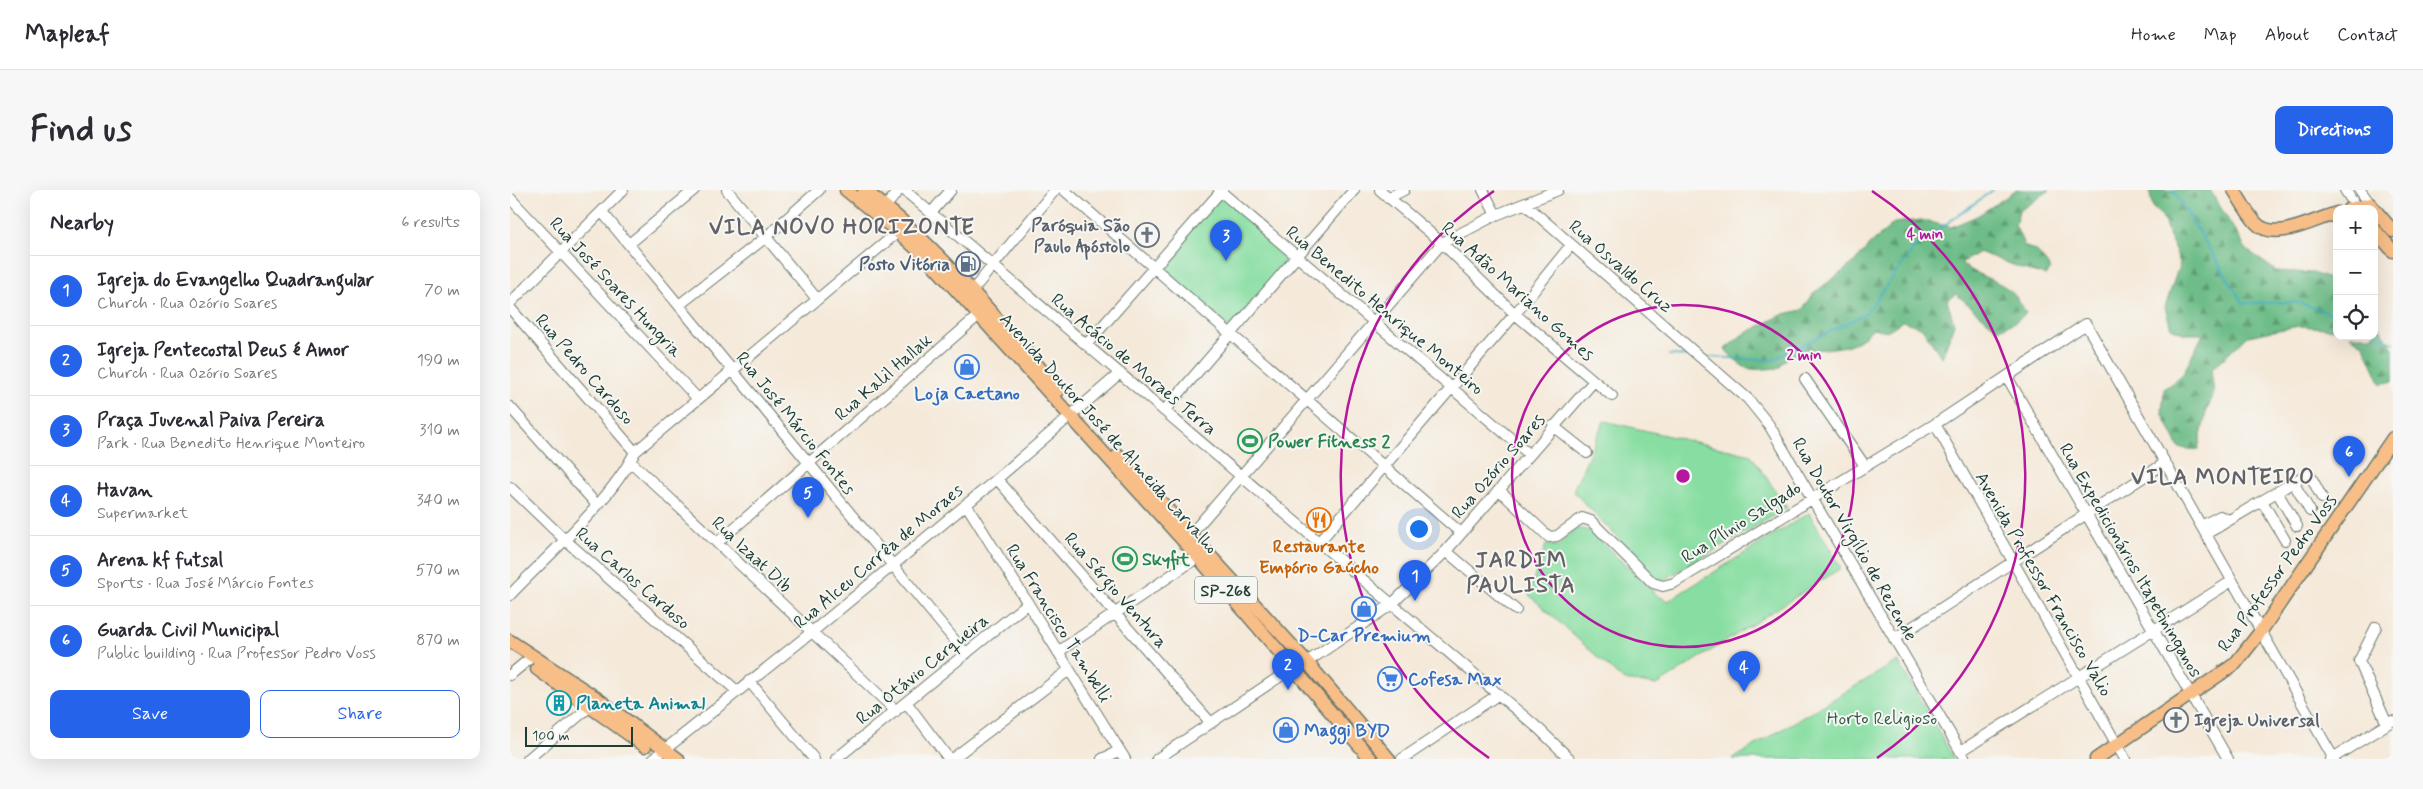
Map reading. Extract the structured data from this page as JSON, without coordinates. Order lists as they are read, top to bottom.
{
  "streets": {
    "main road": ["Avenida Doutor José de Almeida Carvalho", "Rua Professor Pedro Voss", "SP-268"],
    "street": [
      "Rua Osvaldo Cruz",
      "Rua José Soares Hungria",
      "Rua Adão Mariano Gomes",
      "Rua Benedito Henrique Monteiro",
      "Rua Acácio de Moraes Terra",
      "Rua Pedro Cardoso",
      "Rua Kalil Hallak",
      "Rua José Márcio Fontes",
      "Rua Ozório Soares",
      "Rua Plínio Salgado",
      "Rua Doutor Virgílio de Rezende",
      "Rua Izaat Dib",
      "Rua Alceu Corrêa de Moraes",
      "Rua Expedicionários Itapetininganos",
      "Rua Carlos Cardoso",
      "Avenida Professor Francisco Valio",
      "Rua Sérgio Ventura",
      "Rua Francisco Tambelli",
      "Rua Otávio Cerqueira"
    ]
  },
  "crossings": [
    ["Rua Osvaldo Cruz", "Rua Doutor Virgílio de Rezende"],
    ["Rua Adão Mariano Gomes", "Rua Ozório Soares"],
    ["Rua Benedito Henrique Monteiro", "Rua Ozório Soares"],
    ["Rua Acácio de Moraes Terra", "Rua Ozório Soares"],
    ["Rua Acácio de Moraes Terra", "Rua Alceu Corrêa de Moraes"],
    ["Rua Pedro Cardoso", "Rua Izaat Dib"],
    ["Rua Kalil Hallak", "Rua José Márcio Fontes"],
    ["Rua Kalil Hallak", "Avenida Doutor José de Almeida Carvalho"],
    ["Rua Kalil Hallak", "Rua Izaat Dib"],
    ["Rua José Márcio Fontes", "Rua Alceu Corrêa de Moraes"],
    ["Rua José Márcio Fontes", "Rua Otávio Cerqueira"],
    ["Avenida Doutor José de Almeida Carvalho", "Rua Ozório Soares"],
    ["Avenida Doutor José de Almeida Carvalho", "Rua Alceu Corrêa de Moraes"],
    ["Rua Ozório Soares", "Rua Plínio Salgado"],
    ["Rua Plínio Salgado", "Rua Doutor Virgílio de Rezende"],
    ["Rua Plínio Salgado", "Rua Expedicionários Itapetininganos"],
    ["Rua Plínio Salgado", "Avenida Professor Francisco Valio"],
    ["Rua Izaat Dib", "Rua Alceu Corrêa de Moraes"],
    ["Rua Izaat Dib", "Rua Otávio Cerqueira"],
    ["Rua Alceu Corrêa de Moraes", "Rua Carlos Cardoso"],
    ["Rua Alceu Corrêa de Moraes", "Rua Sérgio Ventura"],
    ["Rua Alceu Corrêa de Moraes", "Rua Francisco Tambelli"],
    ["Rua Expedicionários Itapetininganos", "Rua Professor Pedro Voss"],
    ["Rua Professor Pedro Voss", "Avenida Professor Francisco Valio"],
    ["Rua Francisco Tambelli", "Rua Otávio Cerqueira"]
  ],
  "districts": ["VILA NOVO HORIZONTE", "VILA MONTEIRO", "JARDIM PAULISTA"],
  "parks": ["Horto Religioso"],
  "places": {
    "church": ["Paróquia São Paulo Apóstolo", "Igreja Universal"],
    "fuel station": ["Posto Vitória"],
    "shop": ["Loja Caetano", "D-Car Premium", "Maggi BYD"],
    "sports": ["Power Fitness 2", "Skyfit"],
    "restaurant": ["Restaurante Empório Gaúcho"],
    "supermarket": ["Cofesa Max"],
    "building": ["Planeta Animal"]
  },
  "scale_bar": "100 m",
  "page": {
    "header": "Mapleaf",
    "nav": [
      "Home",
      "Map",
      "About",
      "Contact"
    ],
    "buttons": [
      "Directions",
      ["Save", "Share"]
    ],
    "title": "Find us",
    "heading": ["Nearby", "6 results"],
    "map_buttons": ["+", "−"],
    "pins": [
      "3",
      "6",
      "5",
      "1",
      "2",
      "4"
    ],
    "list": [
      {
        "mark": "1",
        "name": "Igreja do Evangelho Quadrangular",
        "note": "Church · Rua Ozório Soares",
        "value": "70 m"
      },
      {
        "mark": "2",
        "name": "Igreja Pentecostal Deus é Amor",
        "note": "Church · Rua Ozório Soares",
        "value": "190 m"
      },
      {
        "mark": "3",
        "name": "Praça Juvenal Paiva Pereira",
        "note": "Park · Rua Benedito Henrique Monteiro",
        "value": "310 m"
      },
      {
        "mark": "4",
        "name": "Havan",
        "note": "Supermarket",
        "value": "340 m"
      },
      {
        "mark": "5",
        "name": "Arena kf futsal",
        "note": "Sports · Rua José Márcio Fontes",
        "value": "570 m"
      },
      {
        "mark": "6",
        "name": "Guarda Civil Municipal",
        "note": "Public building · Rua Professor Pedro Voss",
        "value": "870 m"
      }
    ],
    "scale": "100 m"
  },
  "rings": ["4 min", "2 min"]
}
